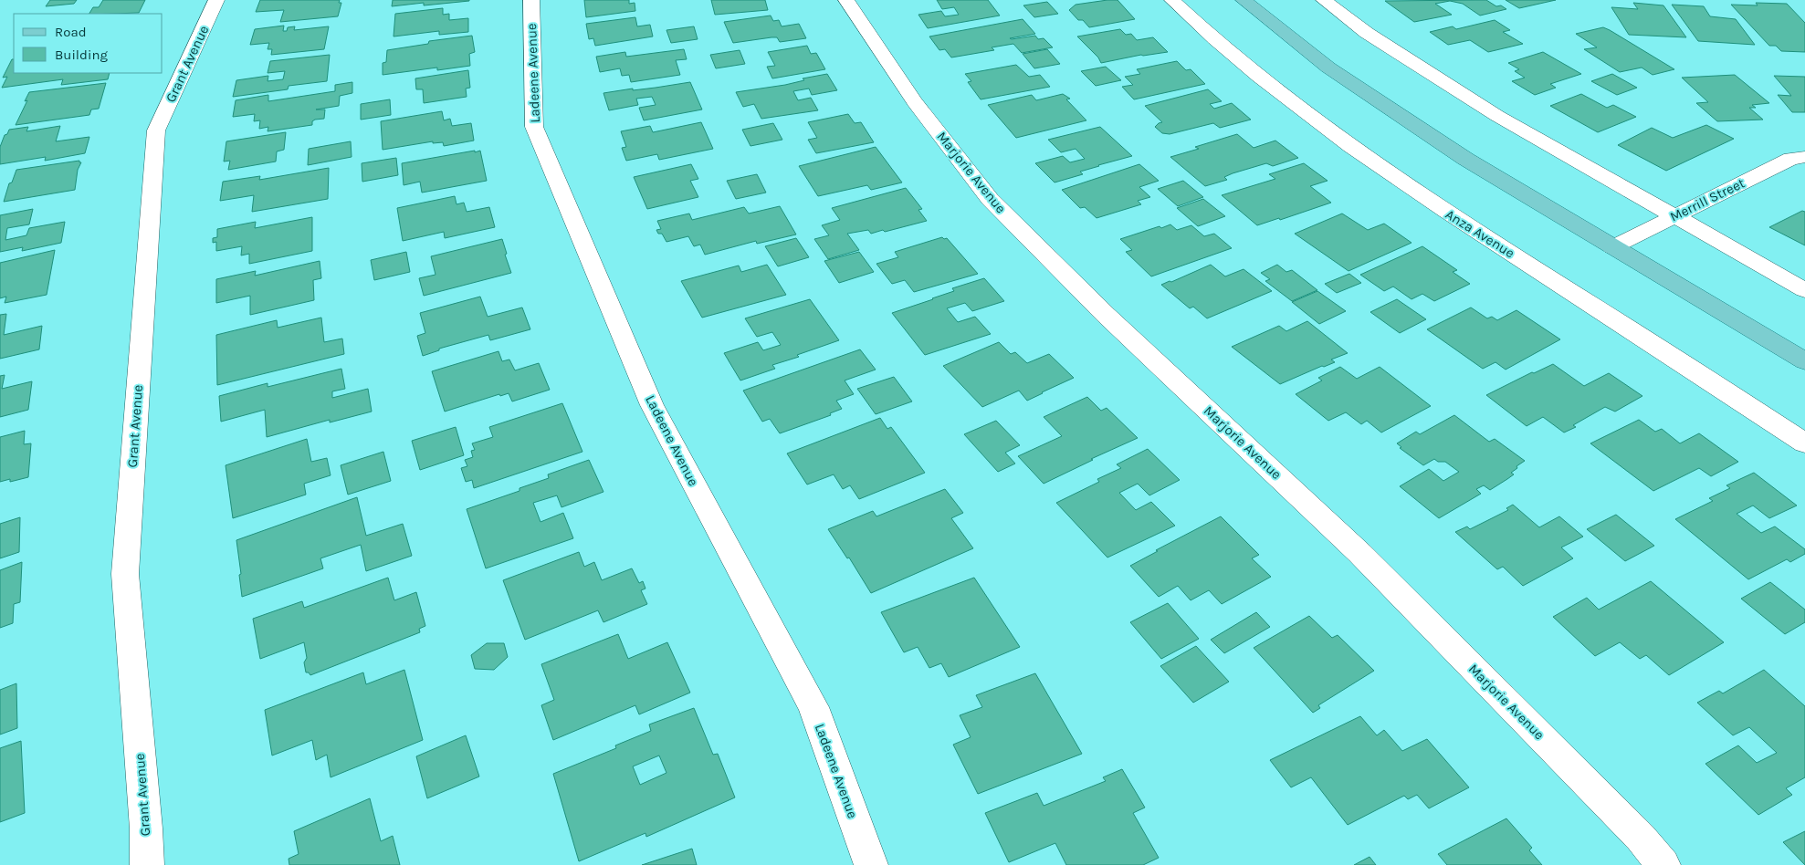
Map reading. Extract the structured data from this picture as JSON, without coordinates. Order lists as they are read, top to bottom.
{
  "streets": {
    "street": [
      "Grant Avenue",
      "Ladeene Avenue",
      "Marjorie Avenue",
      "Merrill Street",
      "Anza Avenue"
    ]
  },
  "legend": ["Road", "Building"]
}
